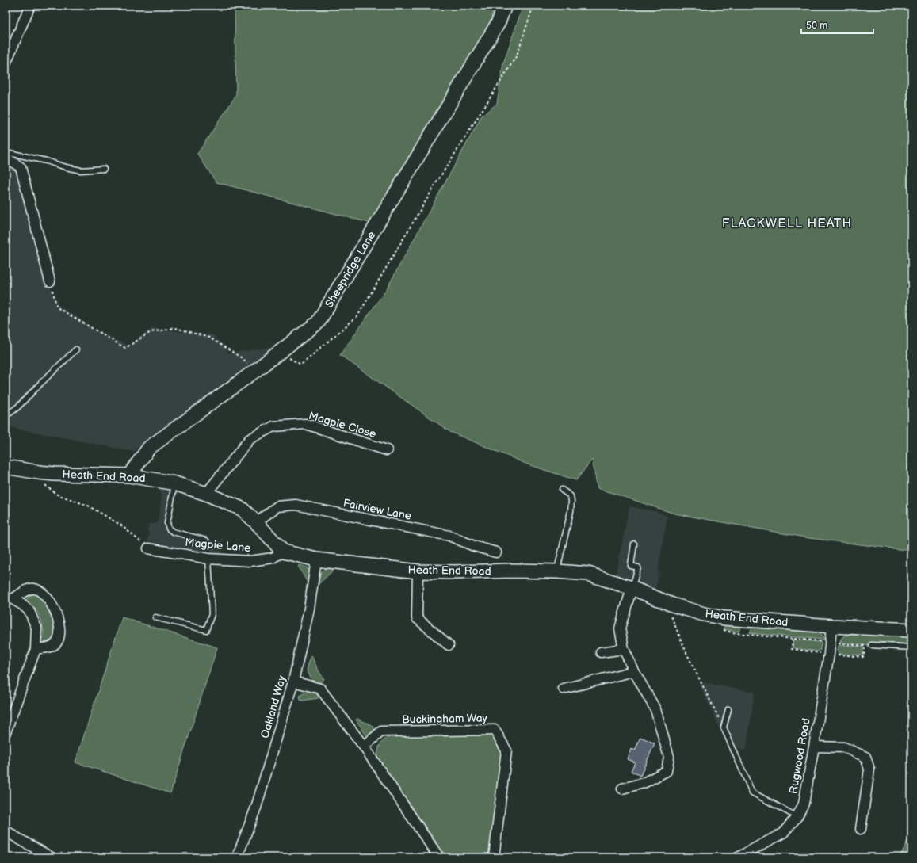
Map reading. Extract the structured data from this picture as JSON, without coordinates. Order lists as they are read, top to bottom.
{
  "streets": {
    "street": [
      "Sheepridge Lane",
      "Magpie Close",
      "Heath End Road",
      "Fairview Lane",
      "Magpie Lane",
      "Oakland Way",
      "Buckingham Way",
      "Rugwood Road"
    ]
  },
  "crossings": [
    ["Sheepridge Lane", "Heath End Road"],
    ["Magpie Close", "Heath End Road"],
    ["Heath End Road", "Fairview Lane"],
    ["Heath End Road", "Magpie Lane"],
    ["Heath End Road", "Oakland Way"],
    ["Heath End Road", "Rugwood Road"]
  ],
  "districts": ["FLACKWELL HEATH"],
  "scale_bar": "50 m"
}
